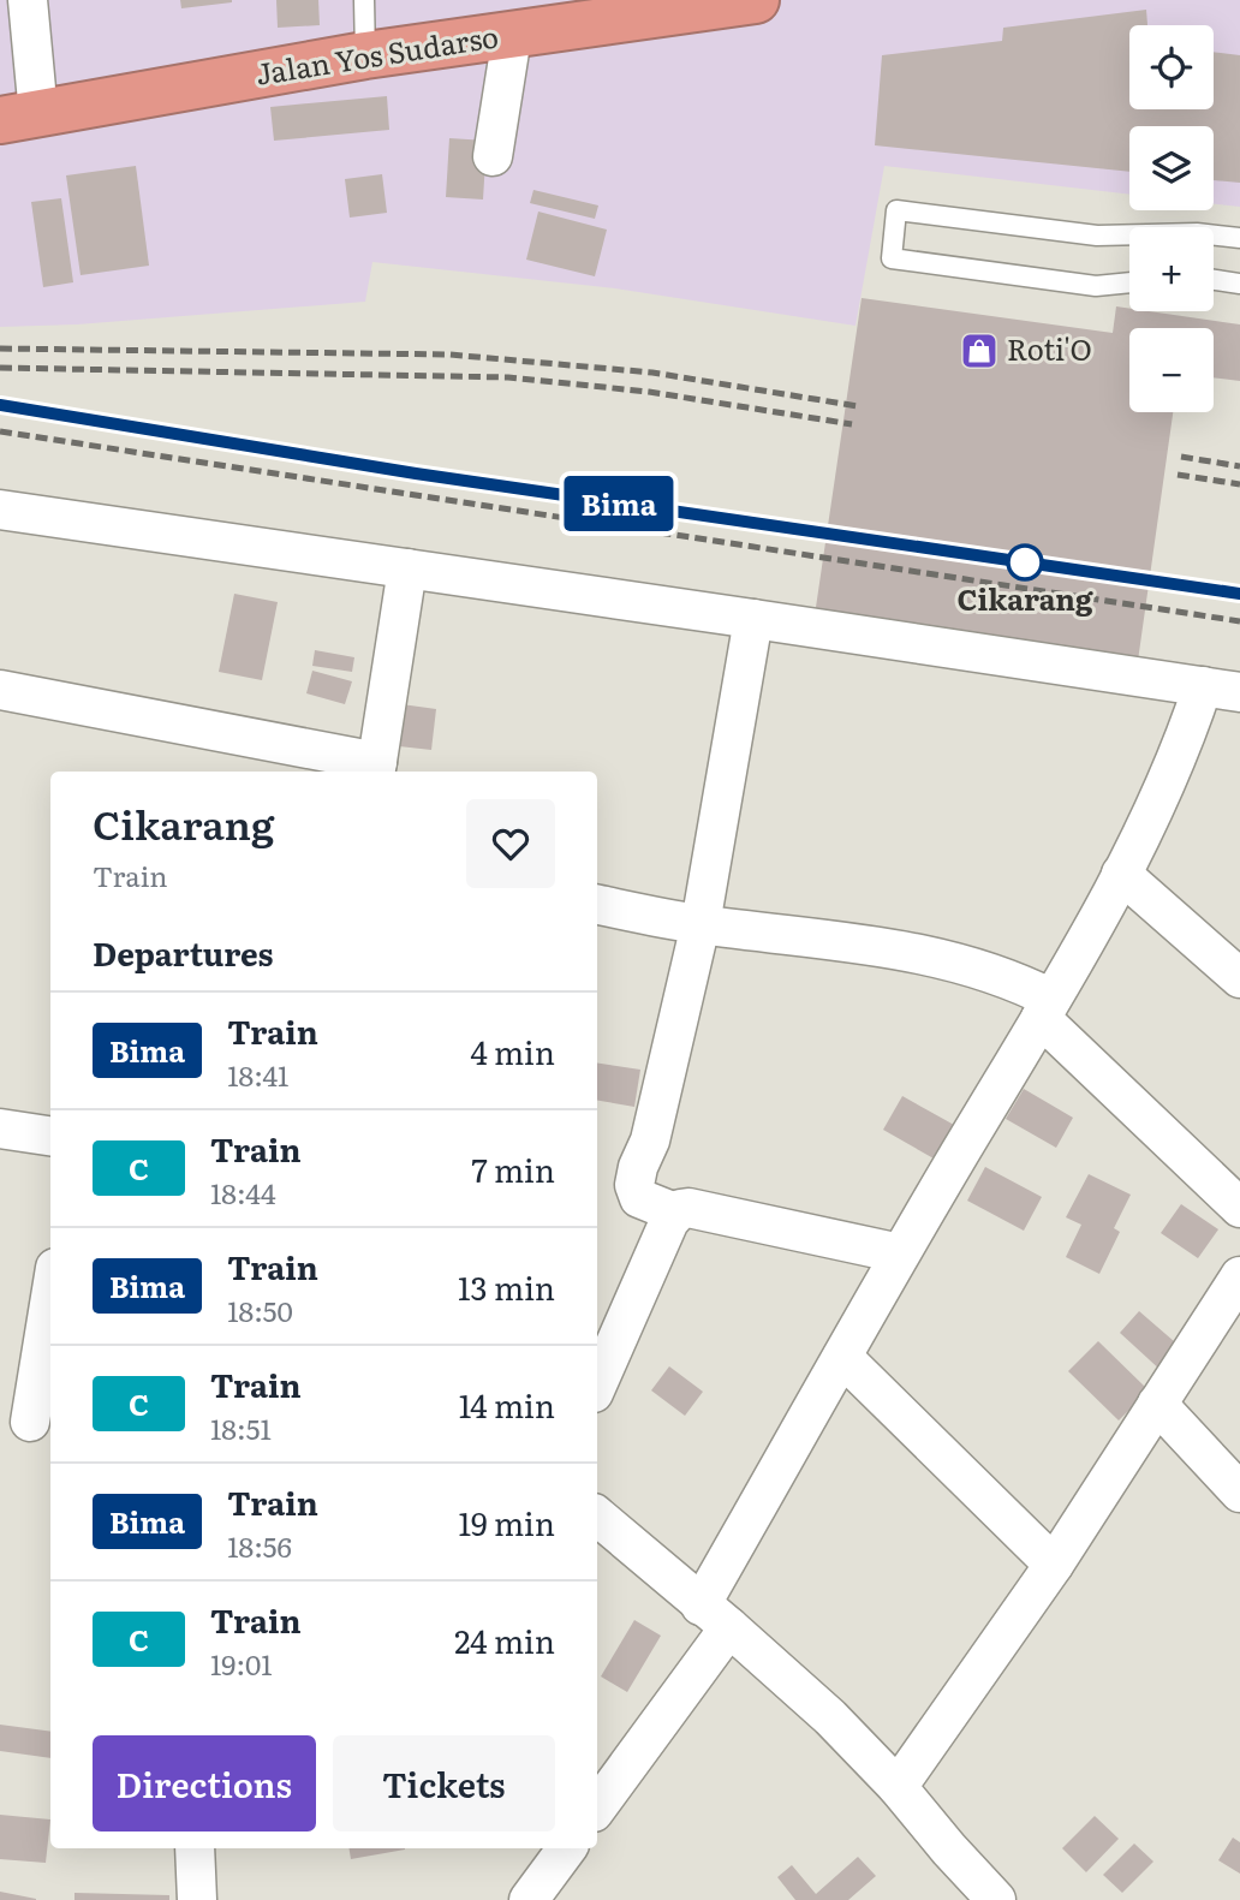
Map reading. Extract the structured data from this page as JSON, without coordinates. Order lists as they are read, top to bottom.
{
  "streets": {
    "highway": ["Jalan Yos Sudarso"]
  },
  "places": {
    "shop": ["Roti'O"],
    "other": ["Cikarang"]
  },
  "page": {
    "on_map": "Bima",
    "map_buttons": ["+", "−"],
    "heading": [
      ["Cikarang", "Train"],
      "Departures"
    ],
    "list": [
      {
        "mark": "Bima",
        "name": "Train",
        "note": "18:41",
        "value": "4 min"
      },
      {
        "mark": "C",
        "name": "Train",
        "note": "18:44",
        "value": "7 min"
      },
      {
        "mark": "Bima",
        "name": "Train",
        "note": "18:50",
        "value": "13 min"
      },
      {
        "mark": "C",
        "name": "Train",
        "note": "18:51",
        "value": "14 min"
      },
      {
        "mark": "Bima",
        "name": "Train",
        "note": "18:56",
        "value": "19 min"
      },
      {
        "mark": "C",
        "name": "Train",
        "note": "19:01",
        "value": "24 min"
      }
    ],
    "buttons": ["Directions", "Tickets"]
  }
}
